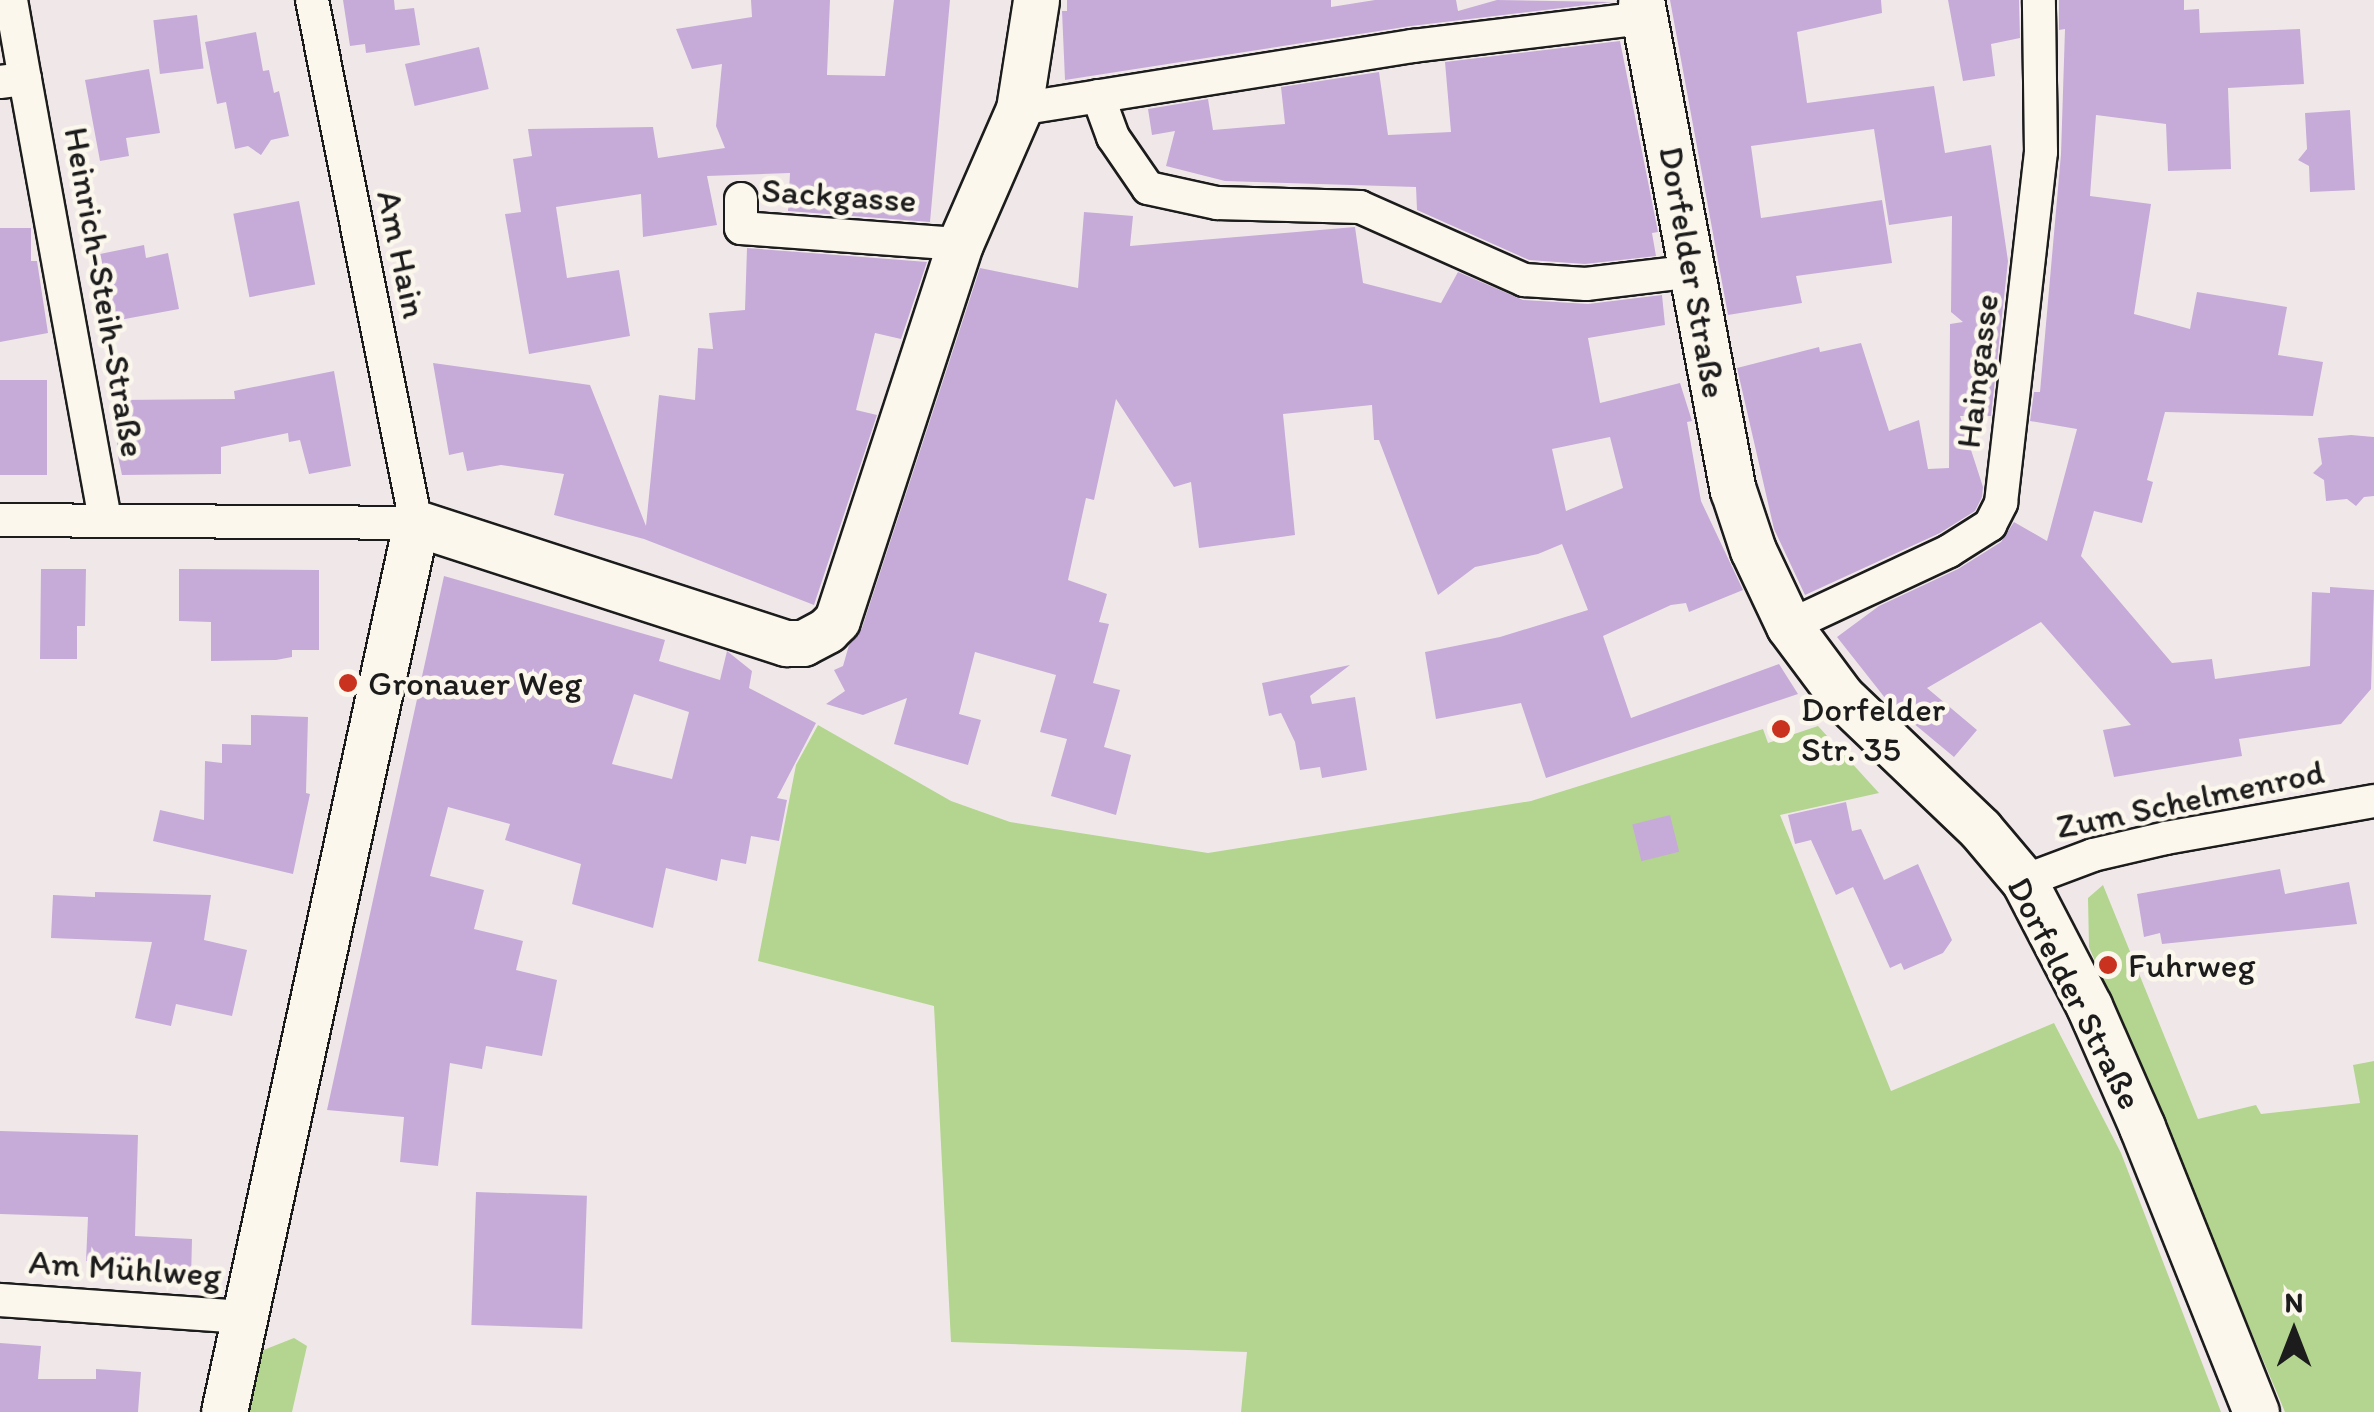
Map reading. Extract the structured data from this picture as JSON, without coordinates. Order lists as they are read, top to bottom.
{
  "streets": {
    "street": [
      "Sackgasse",
      "Am Hain",
      "Dorfelder Straße",
      "Heinrich-Steih-Straße",
      "Haingasse",
      "Zum Schelmenrod",
      "Am Mühlweg"
    ]
  },
  "crossings": [
    ["Dorfelder Straße", "Haingasse"],
    ["Dorfelder Straße", "Zum Schelmenrod"]
  ],
  "places": ["Gronauer Weg", "Dorfelder Str. 35", "Fuhrweg"],
  "north": "top"
}
